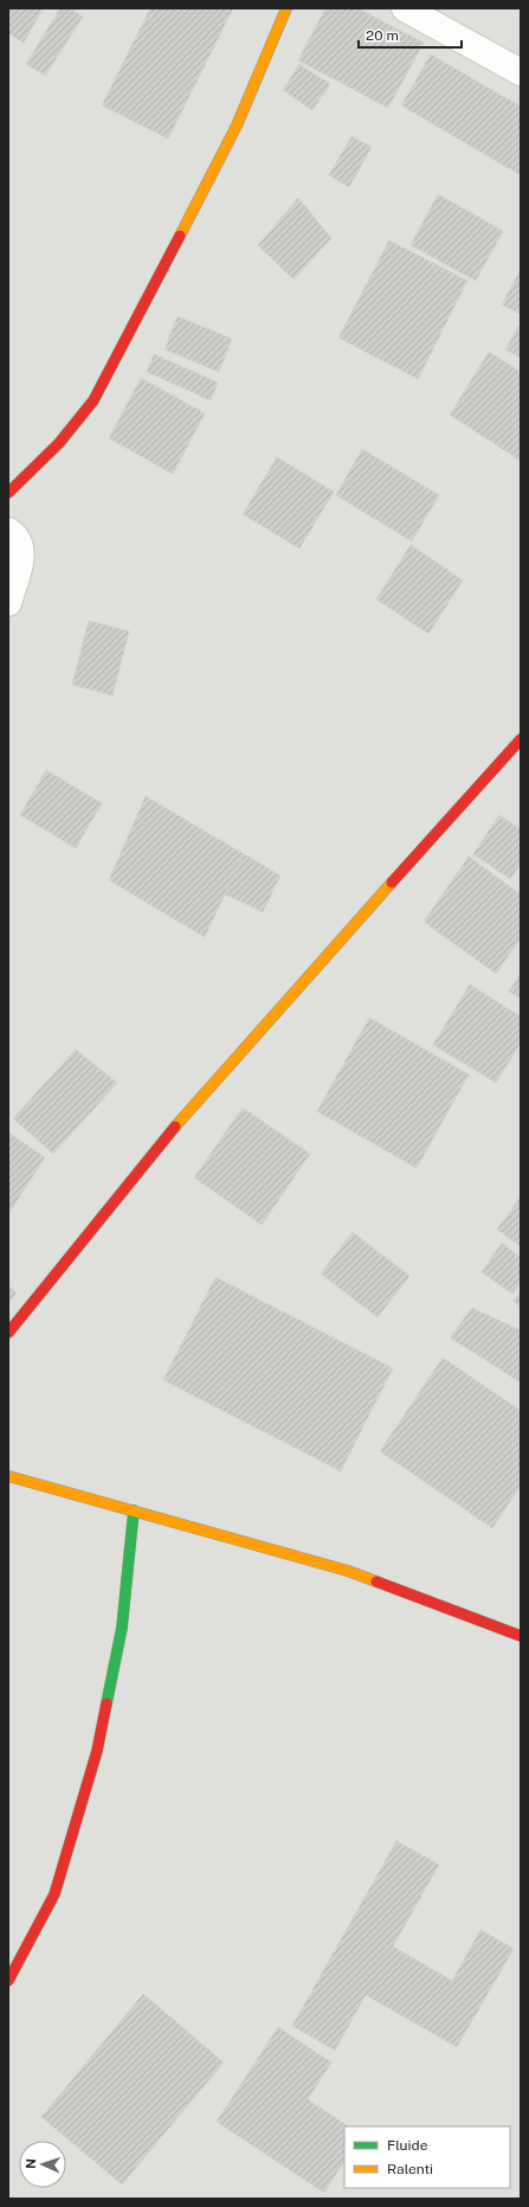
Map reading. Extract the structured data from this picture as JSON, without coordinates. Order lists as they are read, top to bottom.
{
  "legend": ["Fluide", "Ralenti"],
  "scale_bar": "20 m",
  "north": "left"
}
